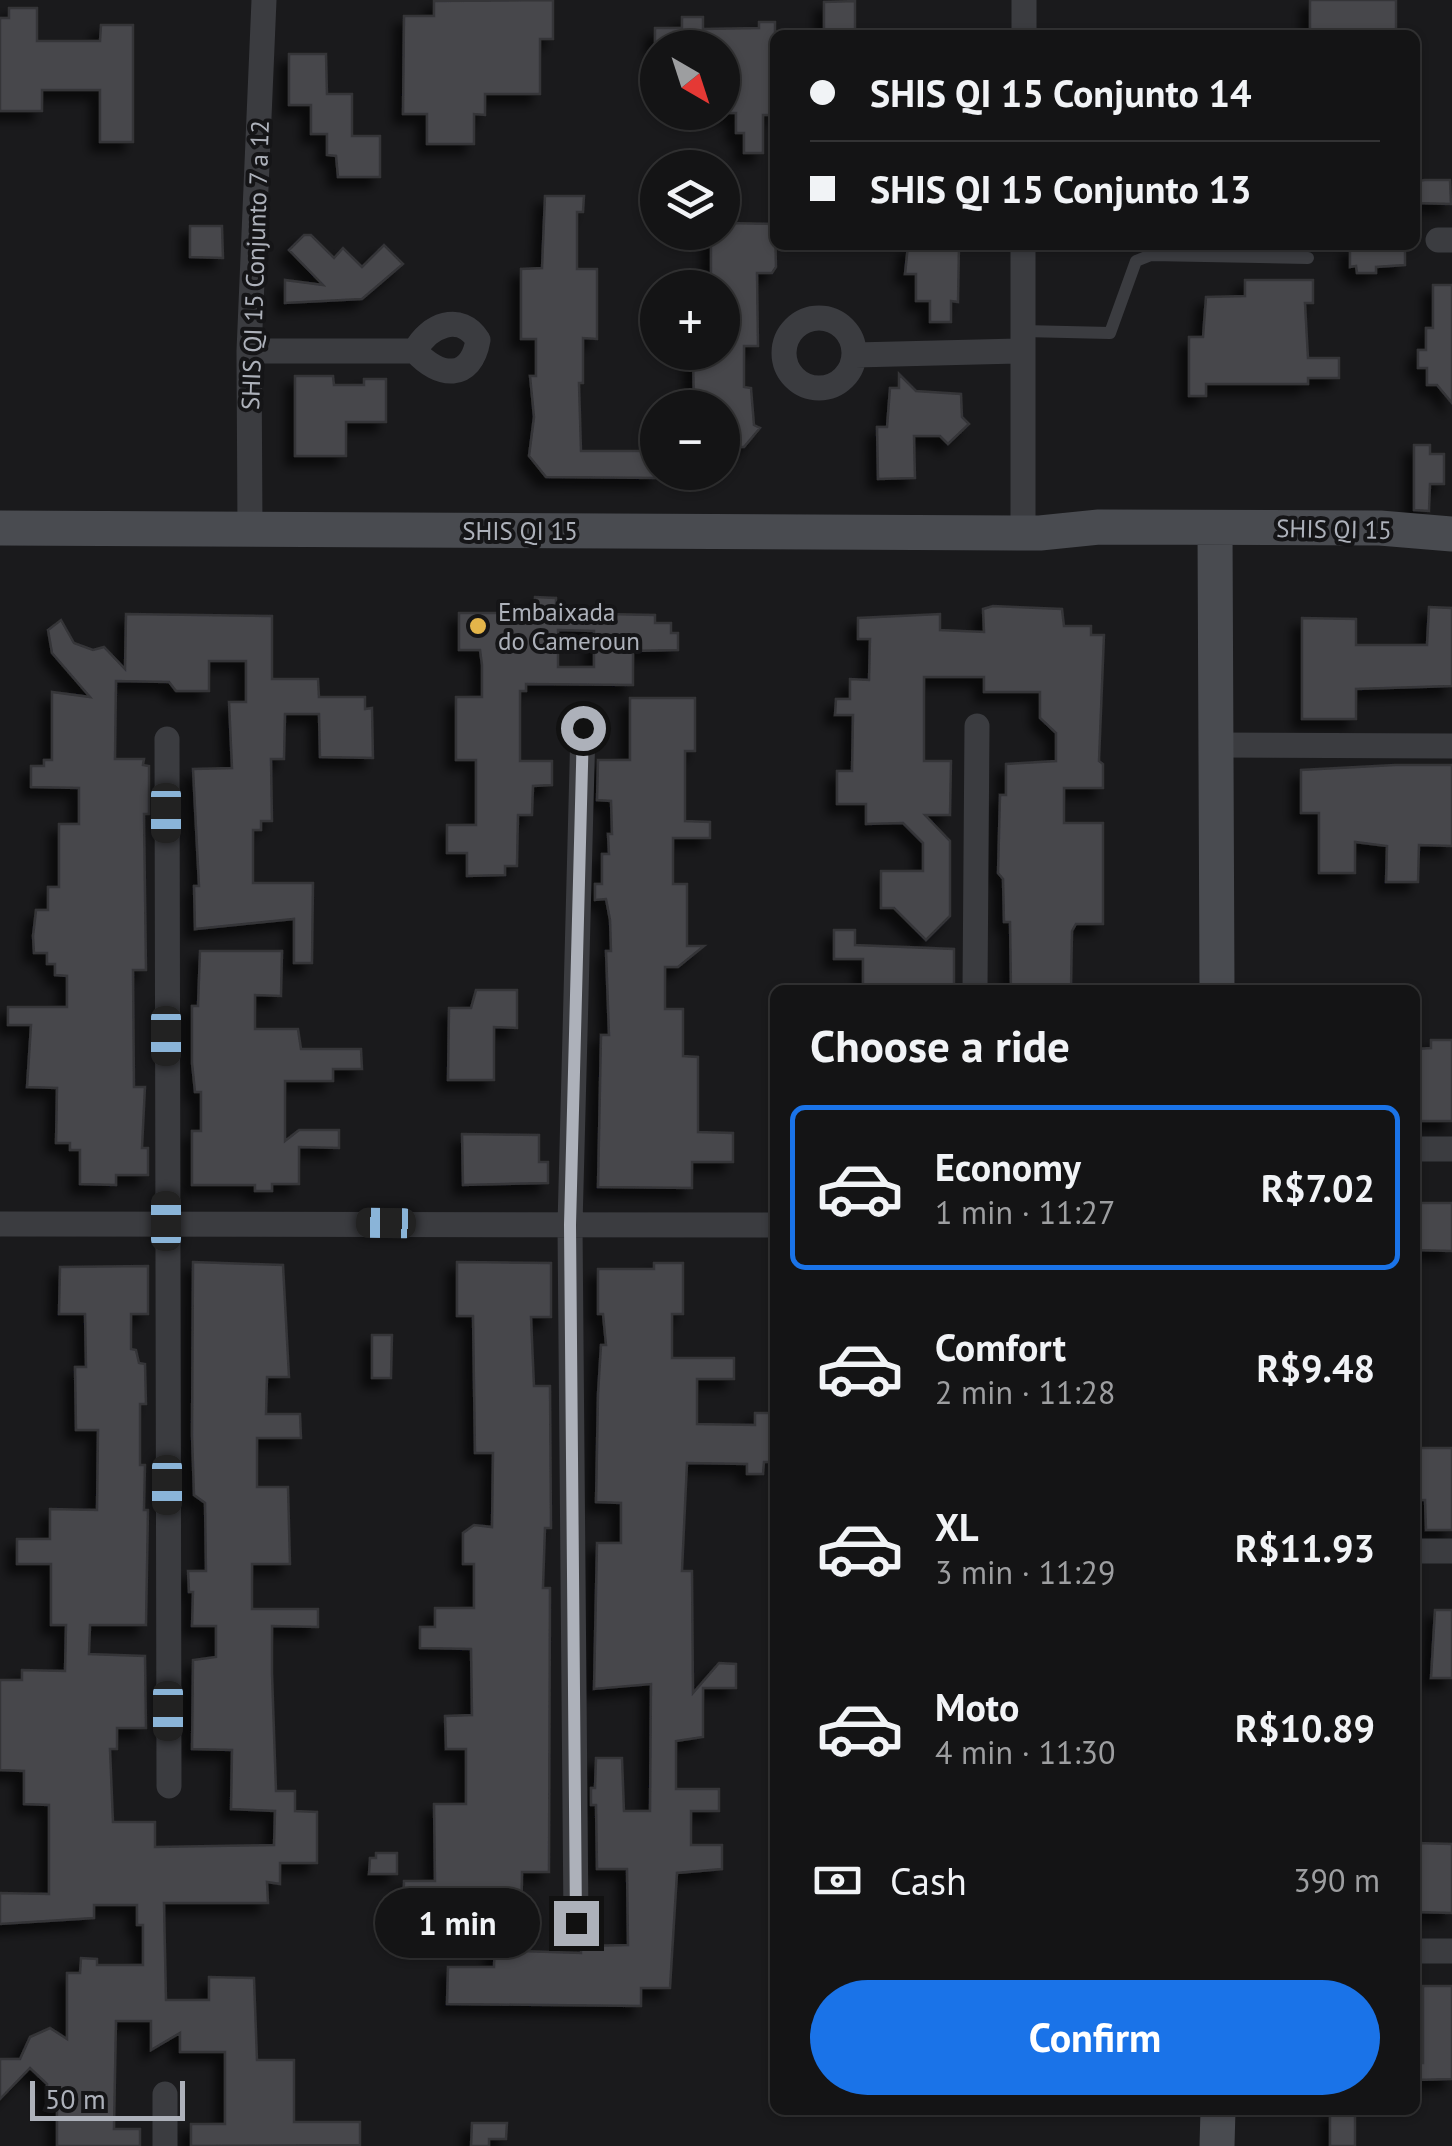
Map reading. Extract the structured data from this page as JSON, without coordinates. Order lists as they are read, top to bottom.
{
  "streets": {
    "street": ["SHIS QI 15 Conjunto 7 a 12", "SHIS QI 15"]
  },
  "crossings": [
    ["SHIS QI 15 Conjunto 7 a 12", "SHIS QI 15"]
  ],
  "places": ["Embaixada do Cameroun"],
  "scale_bar": "50 m",
  "north": "bottom right",
  "page": {
    "map_buttons": ["+", "−"],
    "banner": ["SHIS QI 15 Conjunto 14", "SHIS QI 15 Conjunto 13"],
    "heading": "Choose a ride",
    "list": [
      {
        "name": "Economy",
        "note": "1 min · 11:27",
        "value": "R$7.02"
      },
      {
        "name": "Comfort",
        "note": "2 min · 11:28",
        "value": "R$9.48"
      },
      {
        "name": "XL",
        "note": "3 min · 11:29",
        "value": "R$11.93"
      },
      {
        "name": "Moto",
        "note": "4 min · 11:30",
        "value": "R$10.89"
      }
    ],
    "pay": ["Cash", "390 m"],
    "bubble": "1 min",
    "buttons": "Confirm",
    "scale": "50 m"
  }
}
